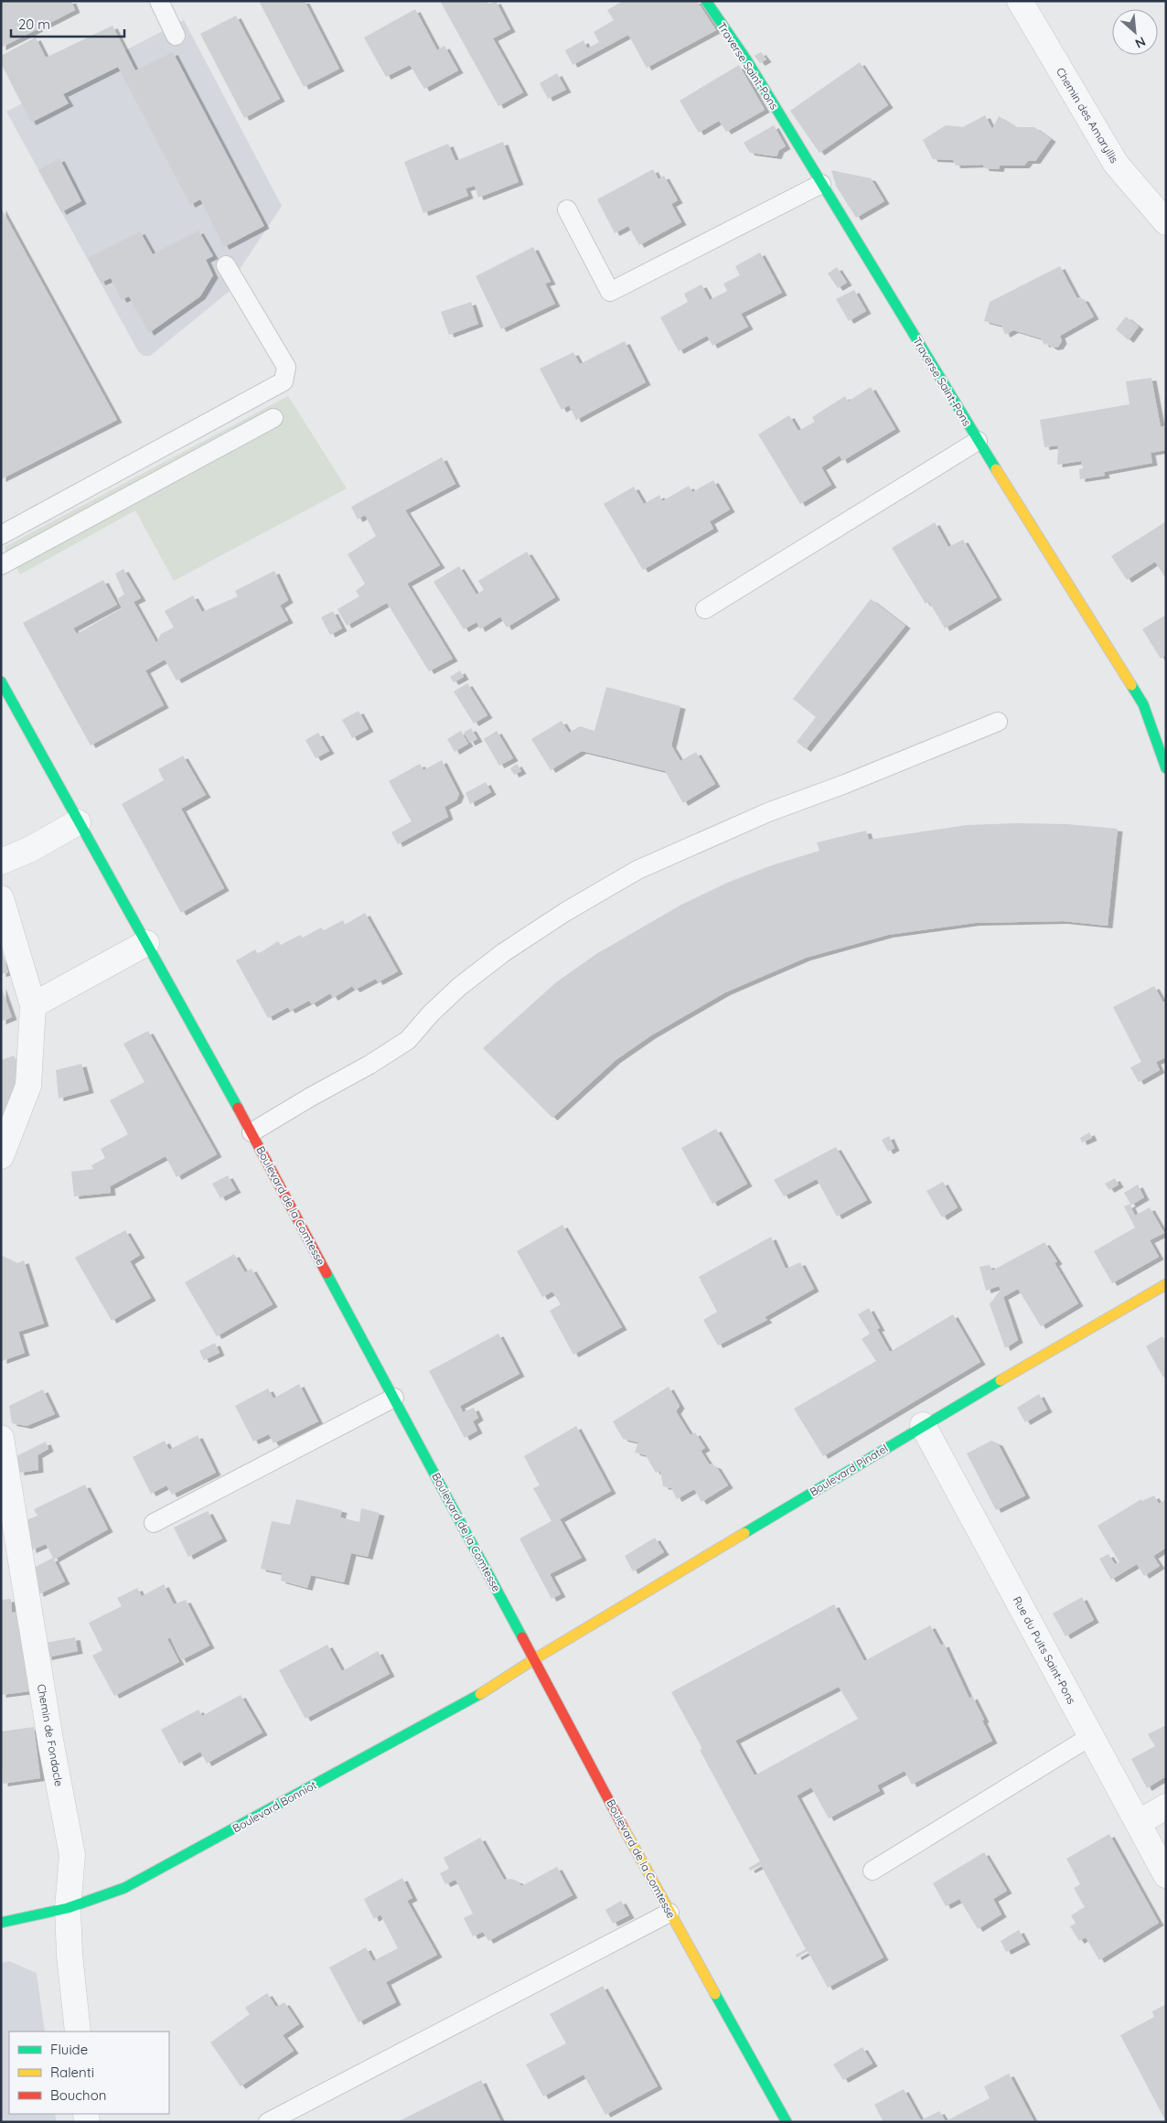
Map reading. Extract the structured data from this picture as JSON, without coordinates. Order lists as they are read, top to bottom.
{
  "streets": {
    "street": [
      "Traverse Saint-Pons",
      "Chemin des Amaryllis",
      "Boulevard de la Comtesse",
      "Boulevard Pinatel",
      "Rue du Puits Saint-Pons",
      "Chemin de Fondacle",
      "Boulevard Bonniot"
    ]
  },
  "crossings": [
    ["Boulevard de la Comtesse", "Boulevard Pinatel"],
    ["Boulevard de la Comtesse", "Boulevard Bonniot"],
    ["Boulevard Pinatel", "Rue du Puits Saint-Pons"],
    ["Boulevard Pinatel", "Boulevard Bonniot"],
    ["Chemin de Fondacle", "Boulevard Bonniot"]
  ],
  "legend": ["Fluide", "Ralenti", "Bouchon"],
  "scale_bar": "20 m",
  "north": "bottom right"
}
